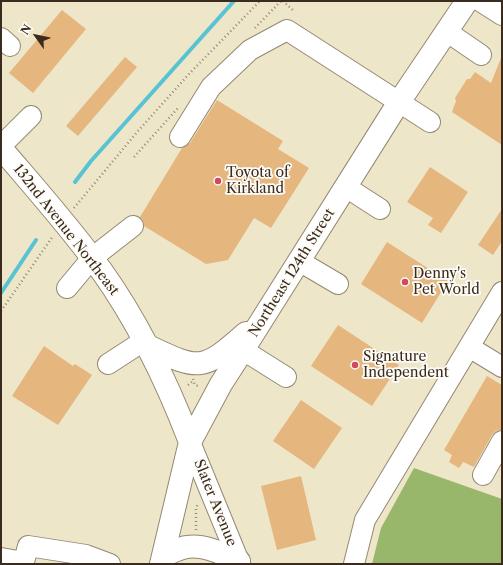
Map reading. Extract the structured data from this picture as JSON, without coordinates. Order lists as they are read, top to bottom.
{
  "streets": {
    "main road": ["132nd Avenue Northeast", "Northeast 124th Street"],
    "street": ["Slater Avenue"]
  },
  "crossings": [
    ["132nd Avenue Northeast", "Northeast 124th Street"],
    ["132nd Avenue Northeast", "Slater Avenue"],
    ["Northeast 124th Street", "Slater Avenue"]
  ],
  "places": ["Toyota of Kirkland", "Denny's Pet World", "Signature Independent"],
  "north": "top left"
}
